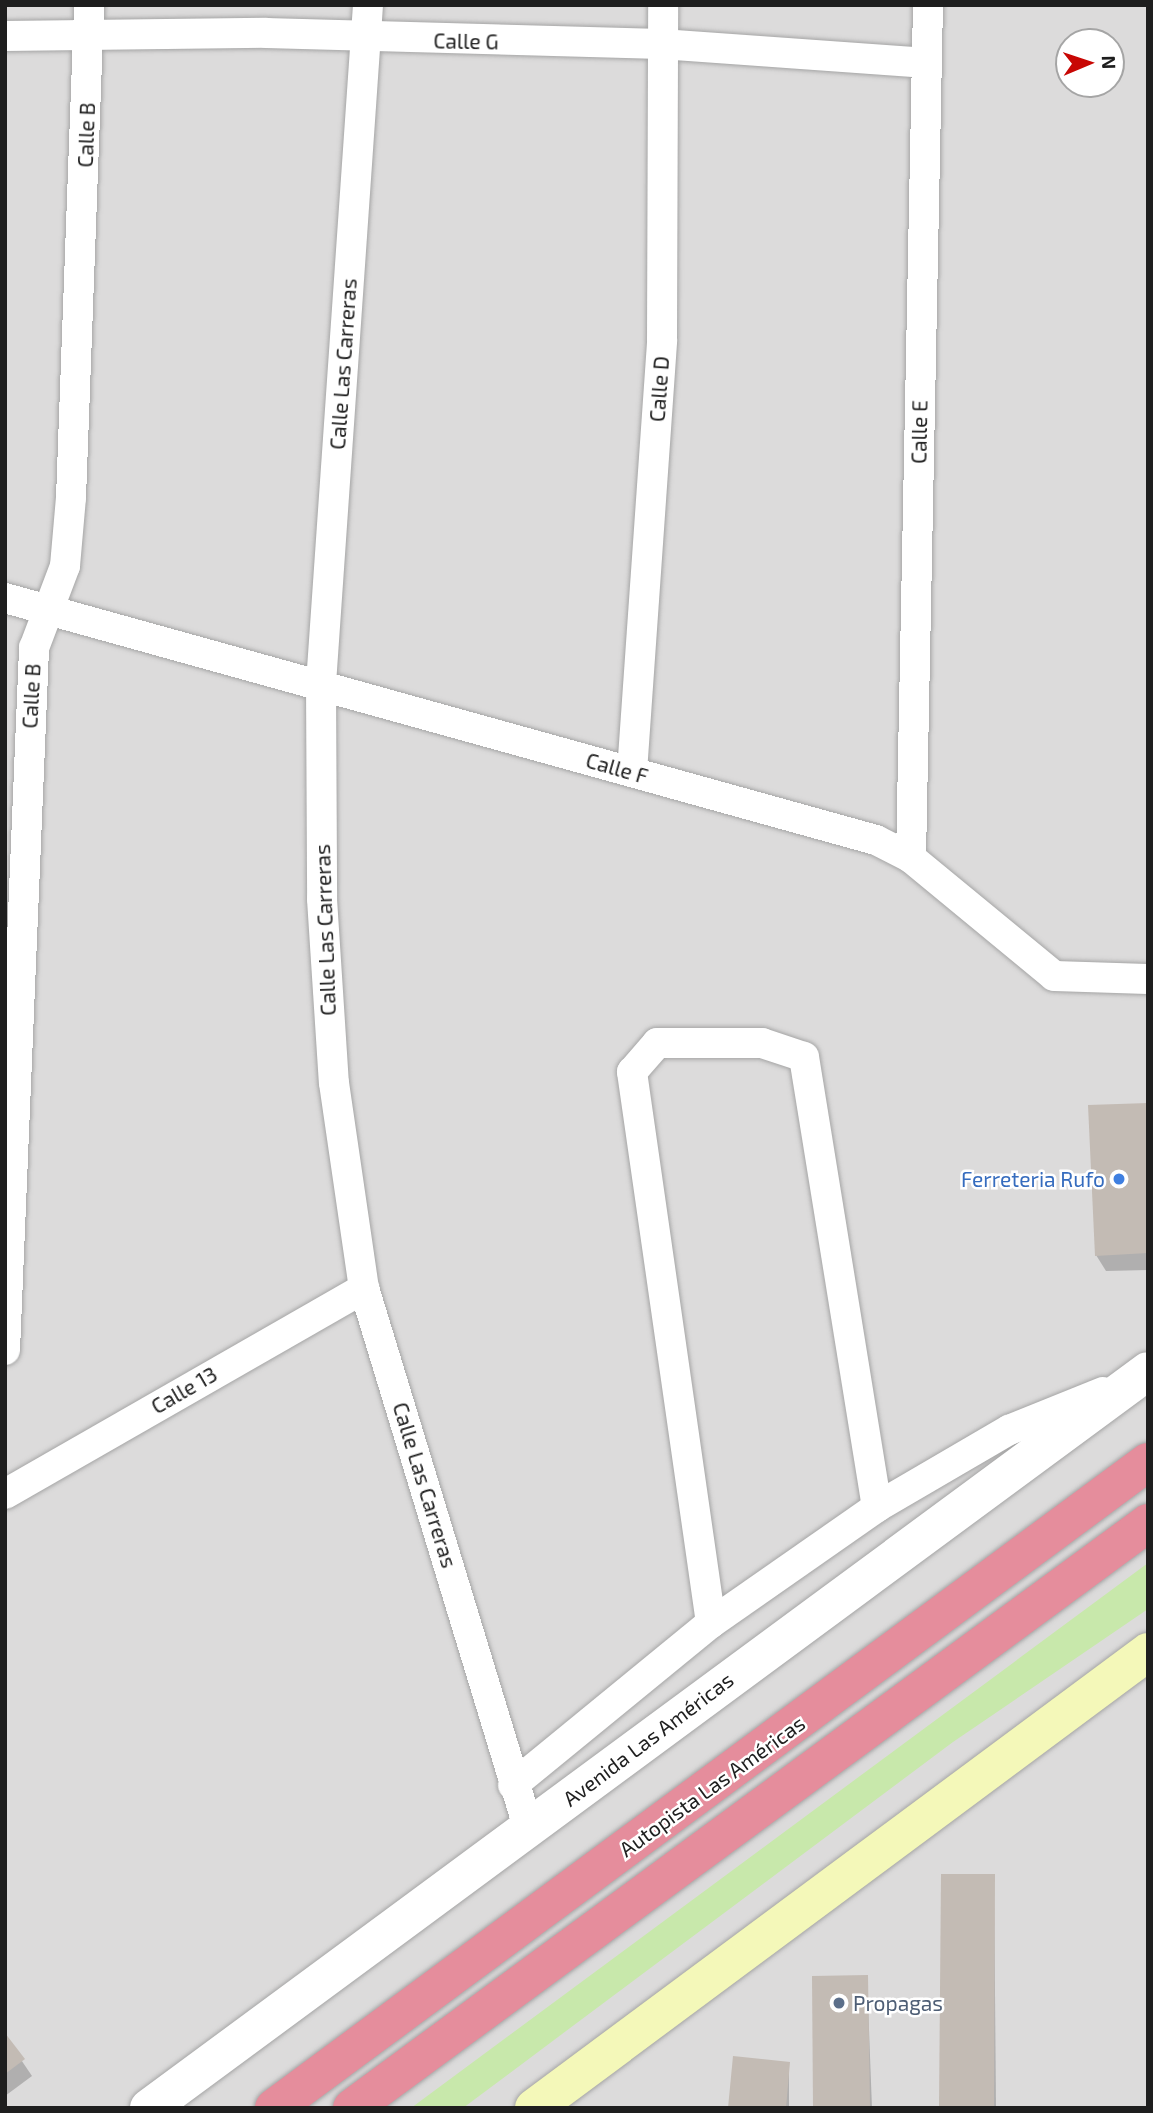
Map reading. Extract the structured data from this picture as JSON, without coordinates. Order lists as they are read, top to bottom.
{
  "streets": {
    "highway": ["Autopista Las Américas"],
    "street": [
      "Calle G",
      "Calle B",
      "Calle Las Carreras",
      "Calle D",
      "Calle E",
      "Calle F",
      "Calle 13",
      "Avenida Las Américas"
    ]
  },
  "crossings": [
    ["Calle G", "Calle B"],
    ["Calle G", "Calle Las Carreras"],
    ["Calle G", "Calle D"],
    ["Calle G", "Calle E"],
    ["Calle B", "Calle F"],
    ["Calle Las Carreras", "Calle F"],
    ["Calle Las Carreras", "Calle 13"],
    ["Calle Las Carreras", "Avenida Las Américas"],
    ["Calle D", "Calle F"],
    ["Calle E", "Calle F"]
  ],
  "places": ["Ferreteria Rufo", "Propagas"],
  "north": "right"
}
